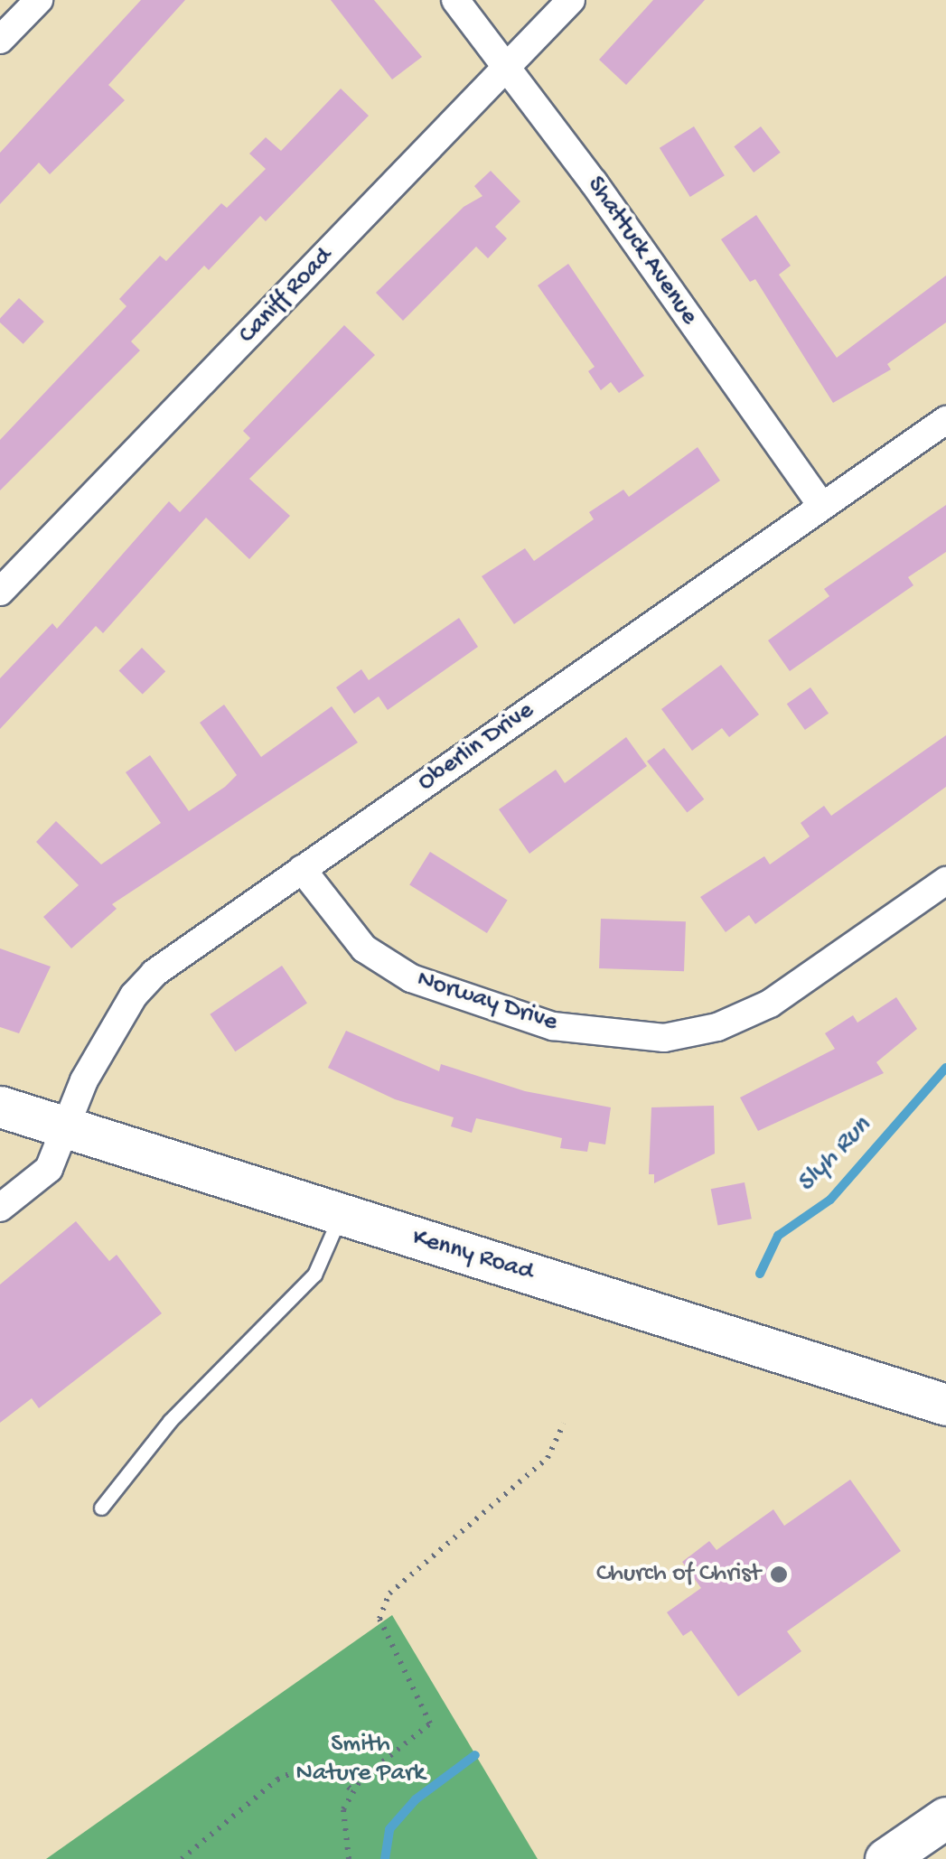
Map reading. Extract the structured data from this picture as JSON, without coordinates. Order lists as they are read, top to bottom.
{
  "streets": {
    "main road": ["Kenny Road"],
    "street": [
      "Shattuck Avenue",
      "Caniff Road",
      "Oberlin Drive",
      "Norway Drive"
    ]
  },
  "crossings": [
    ["Shattuck Avenue", "Caniff Road"],
    ["Shattuck Avenue", "Oberlin Drive"],
    ["Oberlin Drive", "Norway Drive"],
    ["Oberlin Drive", "Kenny Road"]
  ],
  "water": ["Slyh Run"],
  "parks": ["Smith Nature Park"],
  "places": ["Church of Christ"]
}
